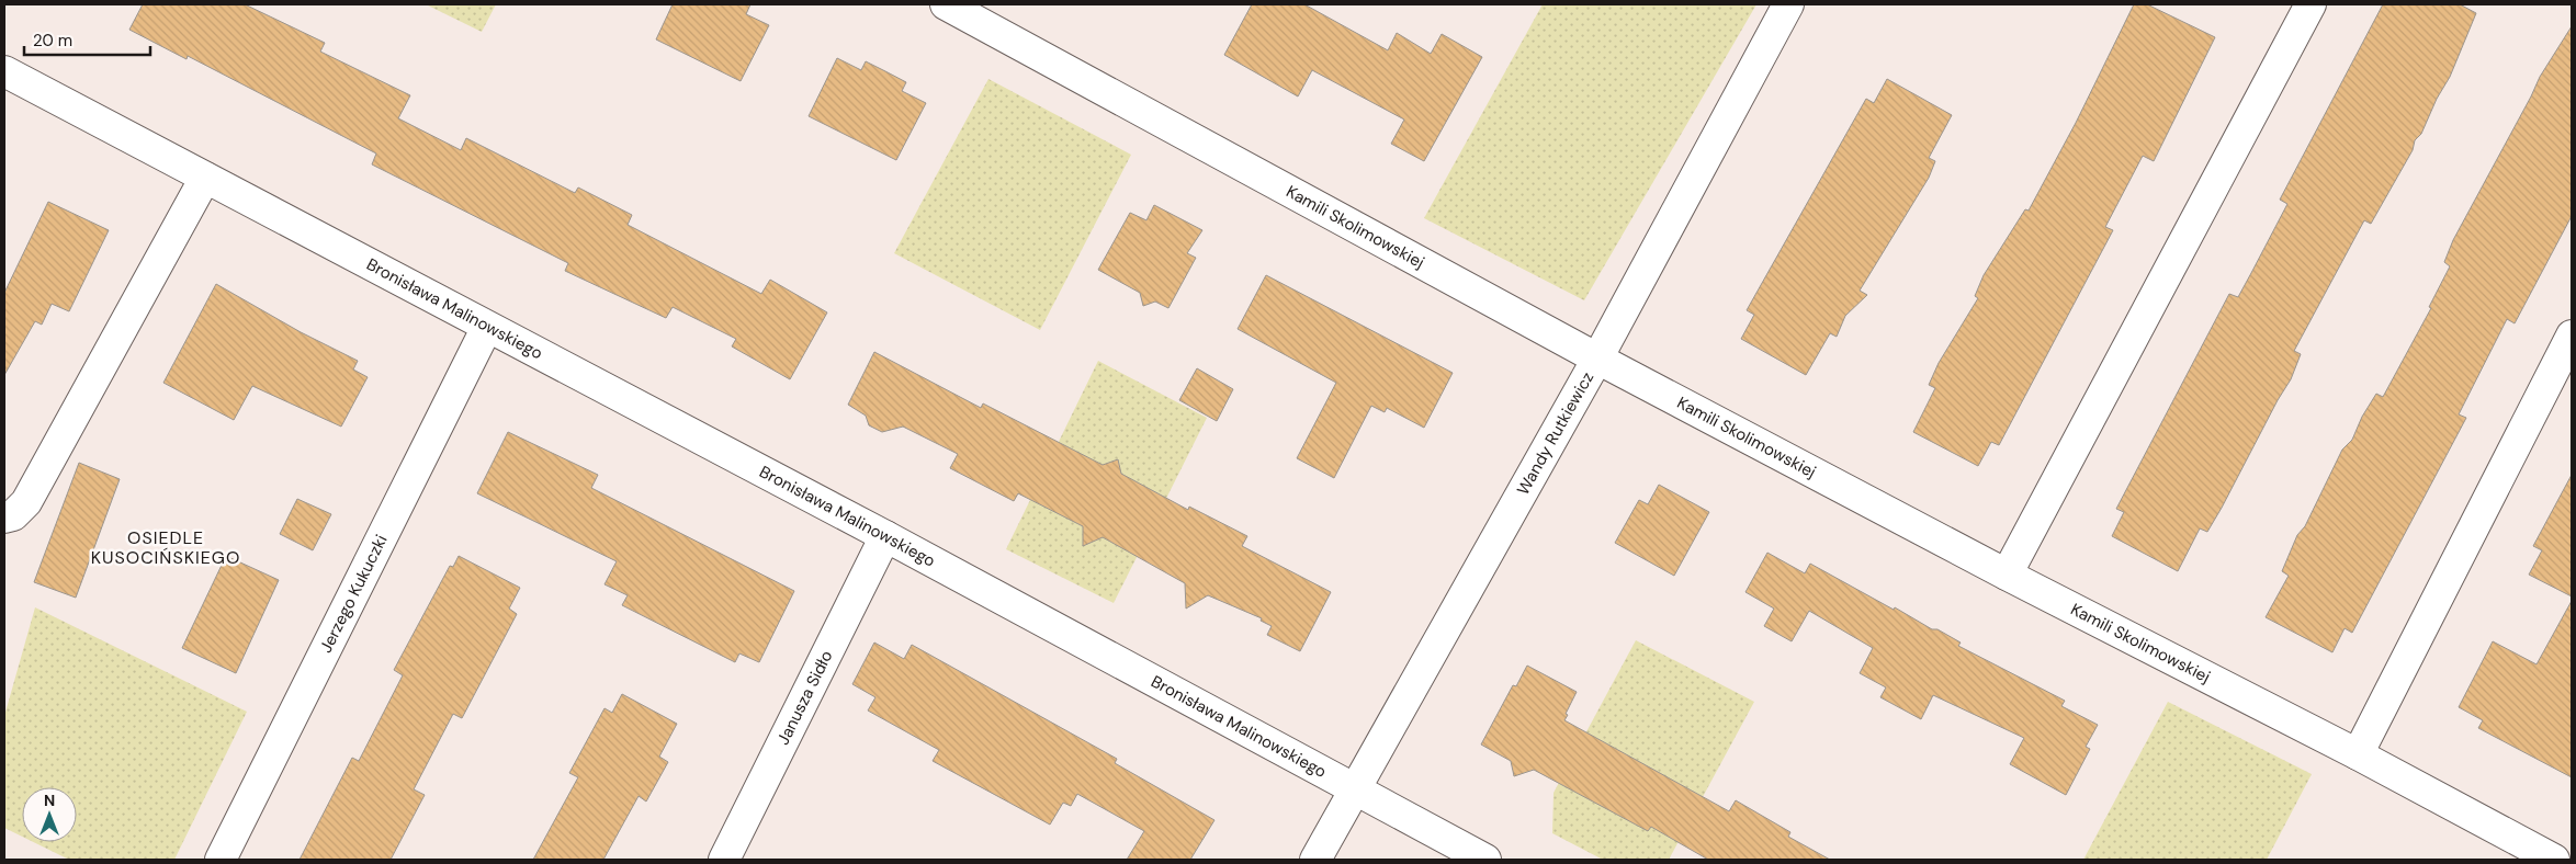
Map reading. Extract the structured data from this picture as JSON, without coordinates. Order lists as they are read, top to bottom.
{
  "streets": {
    "street": [
      "Kamili Skolimowskiej",
      "Bronisława Malinowskiego",
      "Wandy Rutkiewicz",
      "Jerzego Kukuczki",
      "Janusza Sidło"
    ]
  },
  "crossings": [
    ["Kamili Skolimowskiej", "Wandy Rutkiewicz"],
    ["Bronisława Malinowskiego", "Wandy Rutkiewicz"],
    ["Bronisława Malinowskiego", "Jerzego Kukuczki"],
    ["Bronisława Malinowskiego", "Janusza Sidło"]
  ],
  "districts": ["OSIEDLE KUSOCIŃSKIEGO"],
  "scale_bar": "20 m",
  "north": "top"
}
